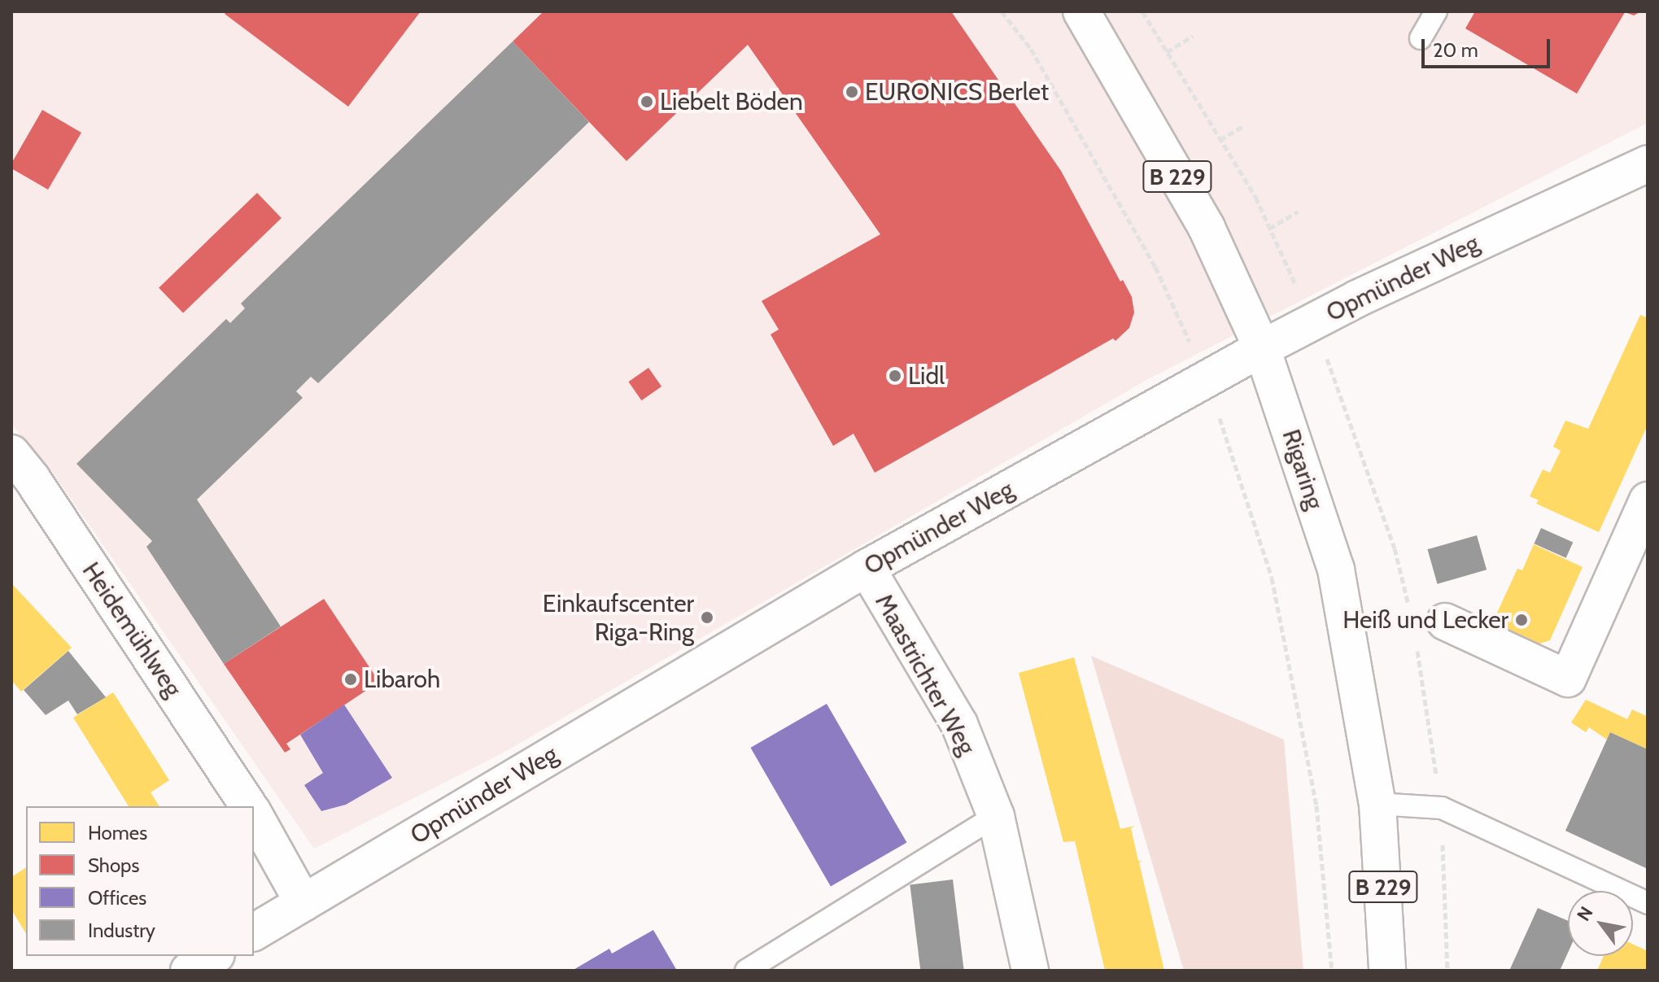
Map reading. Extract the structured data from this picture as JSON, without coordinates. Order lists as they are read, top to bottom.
{
  "streets": {
    "street": [
      "B 229",
      "Opmünder Weg",
      "Rigaring",
      "Heidemühlweg",
      "Maastrichter Weg"
    ]
  },
  "crossings": [
    ["Opmünder Weg", "Rigaring"],
    ["Opmünder Weg", "Heidemühlweg"],
    ["Opmünder Weg", "Maastrichter Weg"]
  ],
  "places": [
    "EURONICS Berlet",
    "Liebelt Böden",
    "Lidl",
    "Einkaufscenter Riga-Ring",
    "Heiß und Lecker",
    "Libaroh"
  ],
  "legend": [
    "Homes",
    "Shops",
    "Offices",
    "Industry"
  ],
  "scale_bar": "20 m",
  "north": "top left"
}
